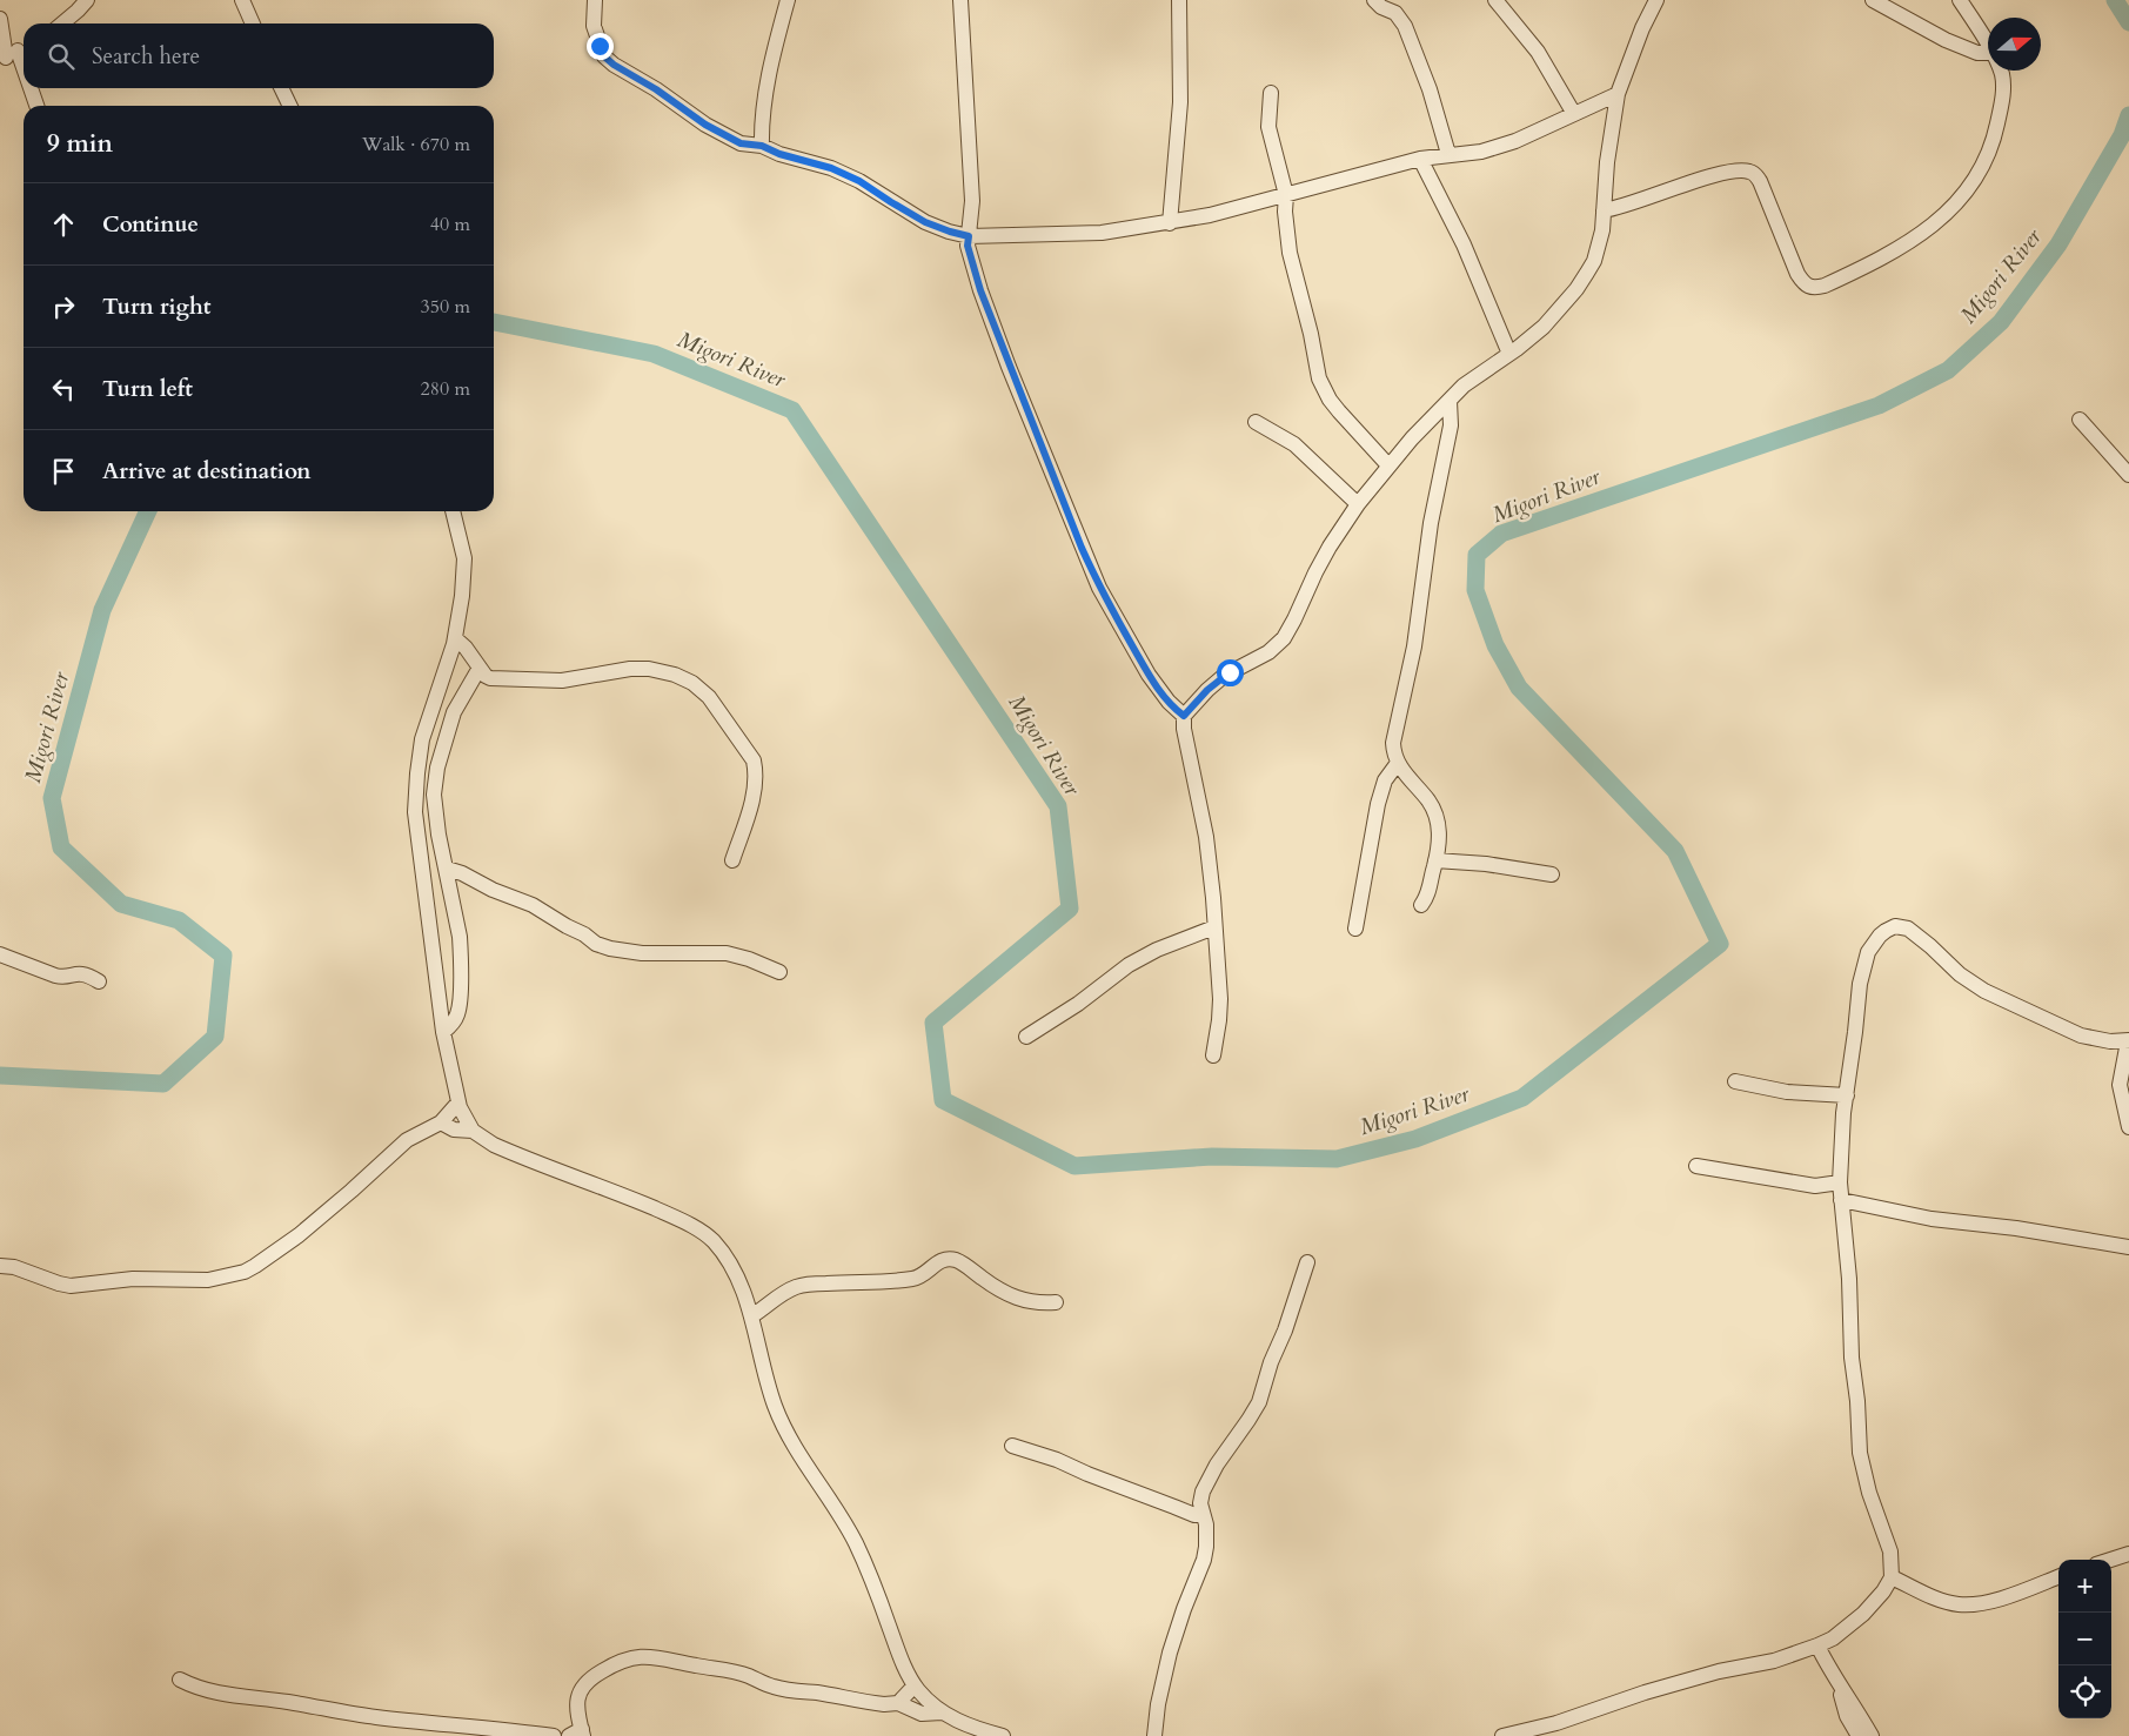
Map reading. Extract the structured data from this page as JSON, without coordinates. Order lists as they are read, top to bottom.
{
  "water": ["Migori River"],
  "north": "right",
  "page": {
    "search": "Search here",
    "heading": ["9 min", "Walk · 670 m"],
    "list": [
      ["Continue", "40 m"],
      ["Turn right", "350 m"],
      ["Turn left", "280 m"],
      "Arrive at destination"
    ],
    "map_buttons": ["+", "−"]
  }
}
